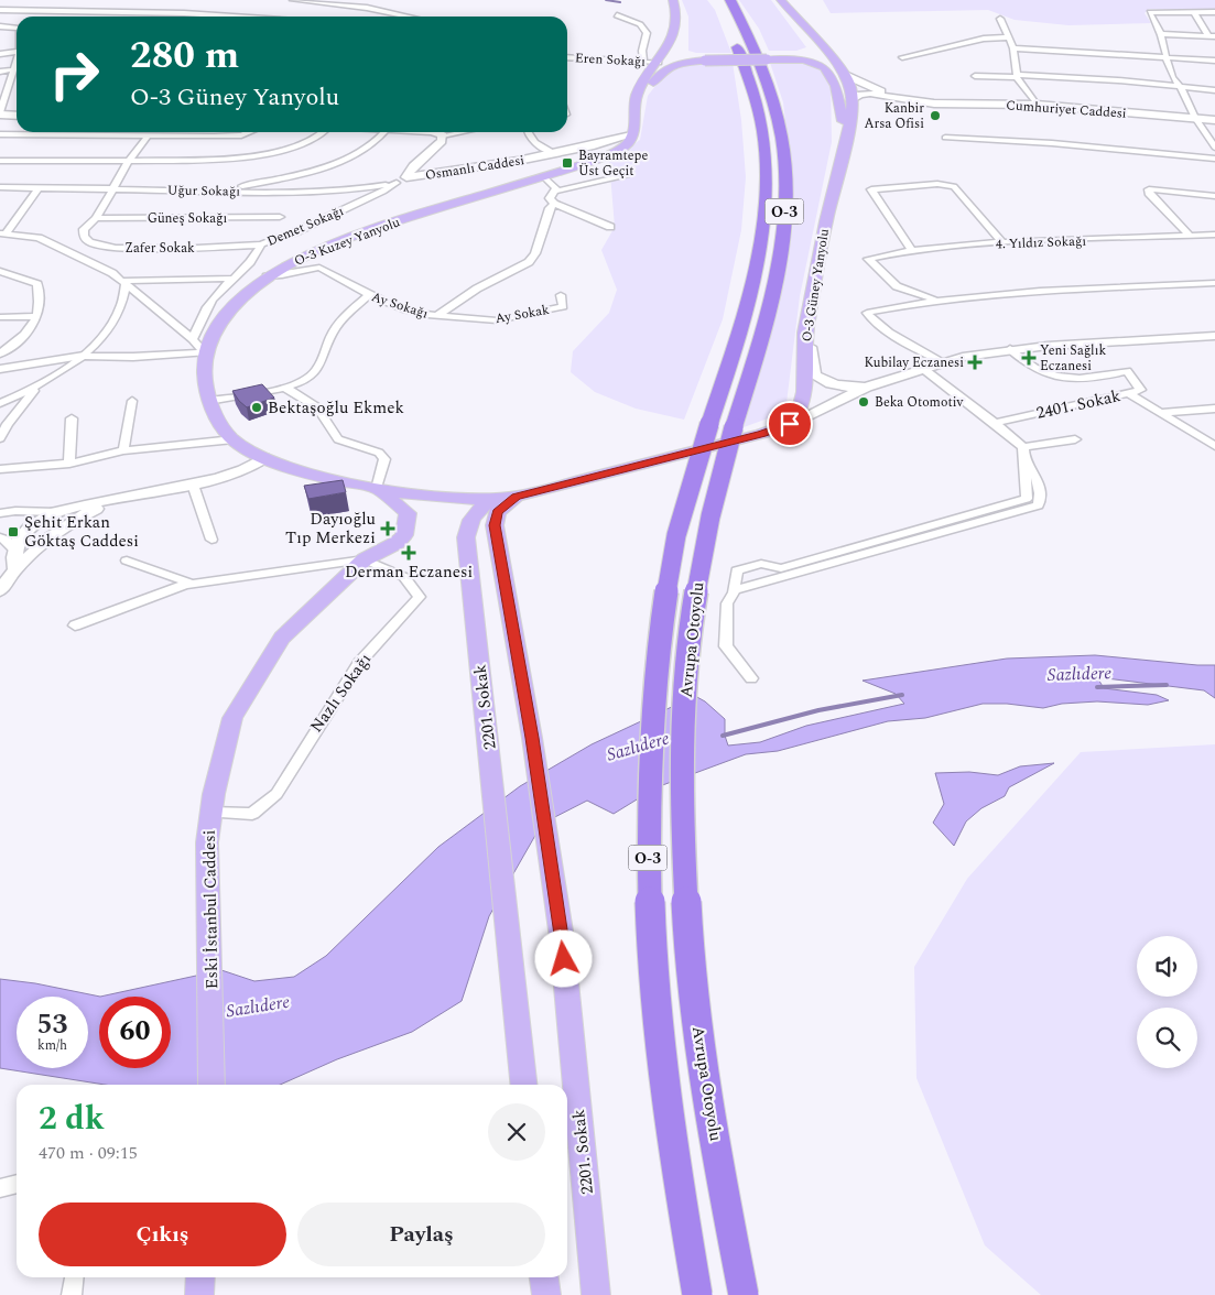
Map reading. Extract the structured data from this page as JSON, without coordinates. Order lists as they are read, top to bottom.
{
  "streets": {
    "highway": ["O-3", "Avrupa Otoyolu"],
    "main road": [
      "Cumhuriyet Caddesi",
      "Osmanlı Caddesi",
      "O-3 Kuzey Yanyolu",
      "O-3 Güney Yanyolu",
      "2201. Sokak",
      "Eski İstanbul Caddesi"
    ],
    "street": [
      "Eren Sokağı",
      "Uğur Sokağı",
      "Güneş Sokağı",
      "Demet Sokağı",
      "4. Yıldız Sokağı",
      "Zafer Sokak",
      "Ay Sokağı",
      "Ay Sokak",
      "2401. Sokak",
      "Nazlı Sokağı"
    ]
  },
  "crossings": [
    ["Cumhuriyet Caddesi", "O-3 Güney Yanyolu"],
    ["Osmanlı Caddesi", "Uğur Sokağı"],
    ["Uğur Sokağı", "Demet Sokağı"],
    ["Güneş Sokağı", "Zafer Sokak"],
    ["Demet Sokağı", "Zafer Sokak"],
    ["O-3 Kuzey Yanyolu", "Ay Sokağı"],
    ["O-3 Kuzey Yanyolu", "2201. Sokak"],
    ["O-3 Kuzey Yanyolu", "Eski İstanbul Caddesi"],
    ["Ay Sokağı", "Ay Sokak"],
    ["Nazlı Sokağı", "Eski İstanbul Caddesi"]
  ],
  "water": ["Sazlıdere"],
  "places": {
    "other": ["Kanbir Arsa Ofisi", "Beka Otomotiv", "Bektaşoğlu Ekmek"],
    "transit": ["Bayramtepe Üst Geçit", "Şehit Erkan Göktaş Caddesi"],
    "health": [
      "Yeni Sağlık Eczanesi",
      "Kubilay Eczanesi",
      "Dayıoğlu Tıp Merkezi",
      "Derman Eczanesi"
    ]
  },
  "page": {
    "turn": ["280 m", "O-3 Güney Yanyolu"],
    "speed": "53 km/h",
    "limit": "60",
    "heading": ["2 dk", "470 m · 09:15"],
    "buttons": ["Çıkış", "Paylaş"]
  }
}
